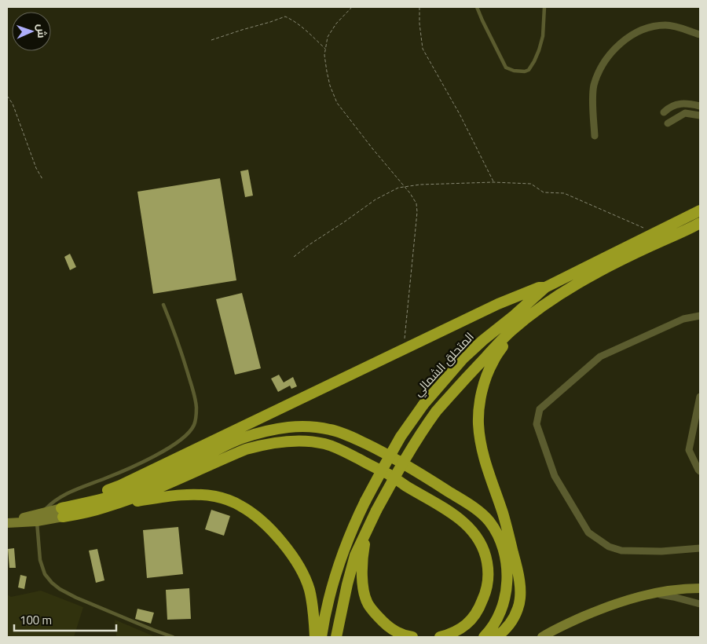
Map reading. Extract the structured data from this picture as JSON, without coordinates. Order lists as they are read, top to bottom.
{
  "streets": {
    "highway": ["المتحلق الشمالي"]
  },
  "scale_bar": "100 m",
  "north": "right"
}
